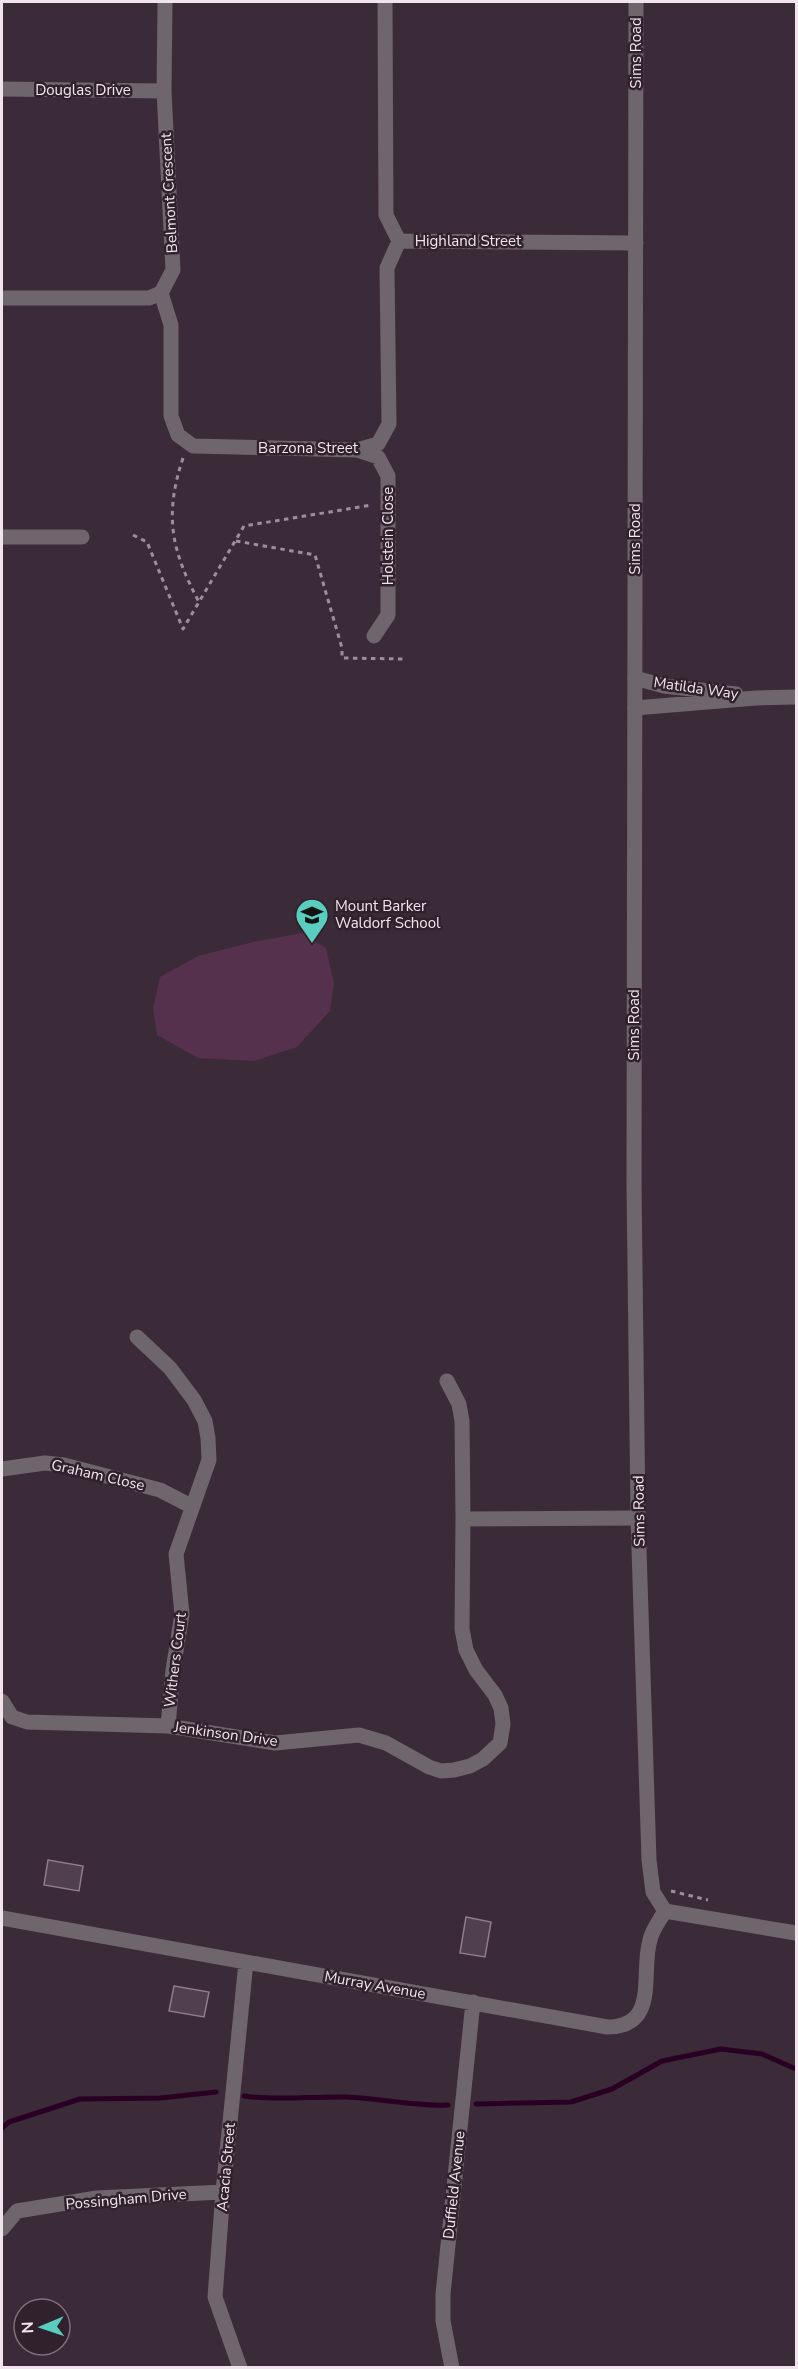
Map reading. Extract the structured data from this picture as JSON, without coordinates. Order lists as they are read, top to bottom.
{
  "streets": {
    "street": [
      "Sims Road",
      "Douglas Drive",
      "Belmont Crescent",
      "Highland Street",
      "Barzona Street",
      "Holstein Close",
      "Matilda Way",
      "Graham Close",
      "Withers Court",
      "Jenkinson Drive",
      "Murray Avenue",
      "Acacia Street",
      "Duffield Avenue",
      "Possingham Drive"
    ]
  },
  "crossings": [
    ["Sims Road", "Highland Street"],
    ["Sims Road", "Matilda Way"],
    ["Sims Road", "Murray Avenue"],
    ["Douglas Drive", "Belmont Crescent"],
    ["Belmont Crescent", "Barzona Street"],
    ["Highland Street", "Barzona Street"],
    ["Barzona Street", "Holstein Close"],
    ["Graham Close", "Withers Court"],
    ["Withers Court", "Jenkinson Drive"],
    ["Murray Avenue", "Acacia Street"],
    ["Murray Avenue", "Duffield Avenue"],
    ["Acacia Street", "Possingham Drive"]
  ],
  "places": {
    "school or university": ["Mount Barker Waldorf School"]
  },
  "north": "left"
}
